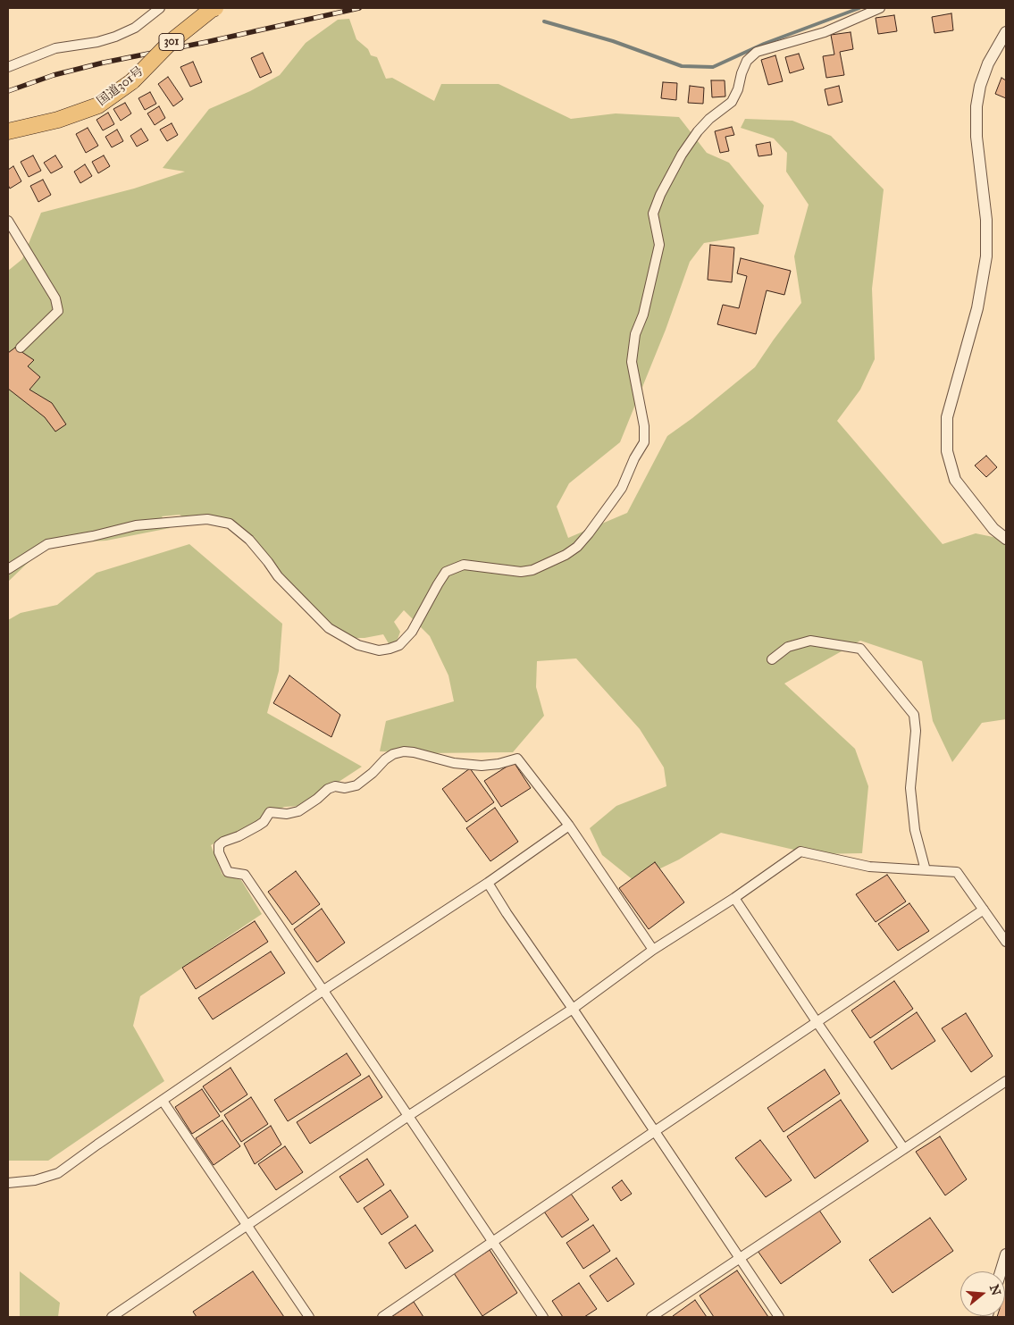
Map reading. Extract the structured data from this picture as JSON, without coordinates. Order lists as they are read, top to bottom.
{
  "streets": {
    "highway": ["301", "国道301号"]
  },
  "north": "right"
}
